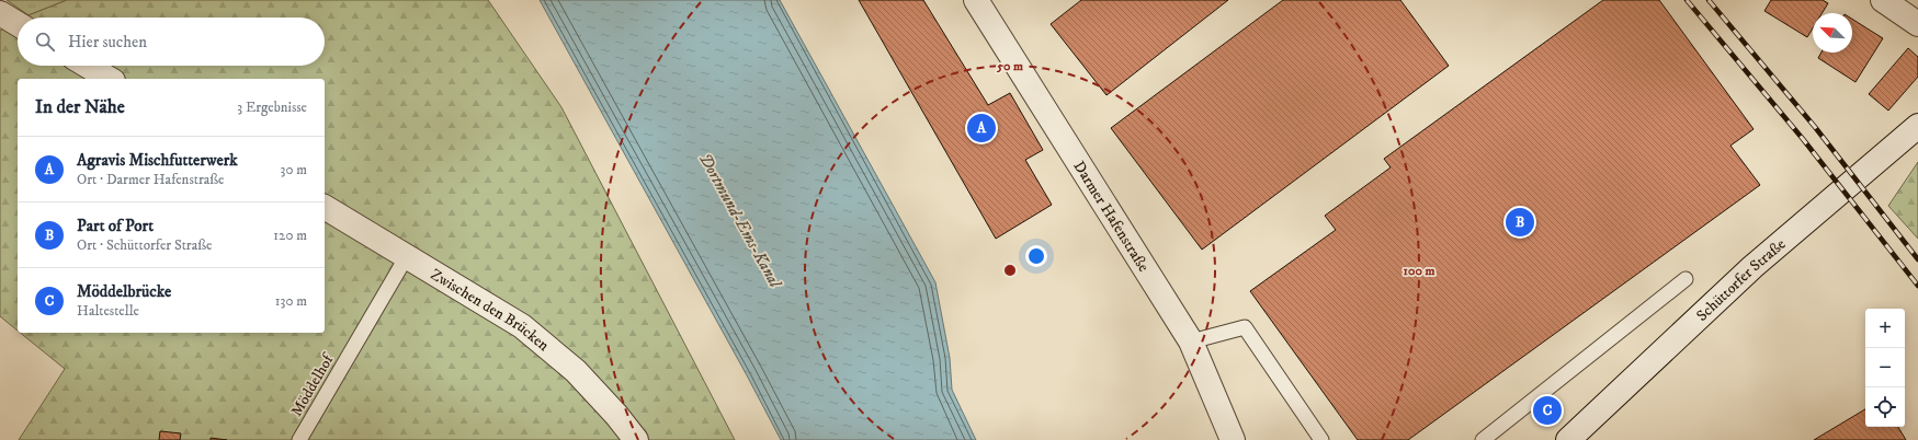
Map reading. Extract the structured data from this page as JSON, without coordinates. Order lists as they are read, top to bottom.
{
  "streets": {
    "street": ["Darmer Hafenstraße", "Schüttorfer Straße", "Zwischen den Brücken"],
    "lane": ["Möddelhof"]
  },
  "crossings": [
    ["Zwischen den Brücken", "Möddelhof"]
  ],
  "water": ["Dortmund-Ems-Kanal"],
  "north": "top left",
  "page": {
    "search": "Hier suchen",
    "heading": ["In der Nähe", "3 Ergebnisse"],
    "pins": ["A", "B", "C"],
    "list": [
      {
        "mark": "A",
        "name": "Agravis Mischfutterwerk",
        "note": "Ort · Darmer Hafenstraße",
        "value": "30 m"
      },
      {
        "mark": "B",
        "name": "Part of Port",
        "note": "Ort · Schüttorfer Straße",
        "value": "120 m"
      },
      {
        "mark": "C",
        "name": "Möddelbrücke",
        "note": "Haltestelle",
        "value": "130 m"
      }
    ],
    "map_buttons": ["+", "−"]
  },
  "rings": ["50 m", "100 m"]
}
